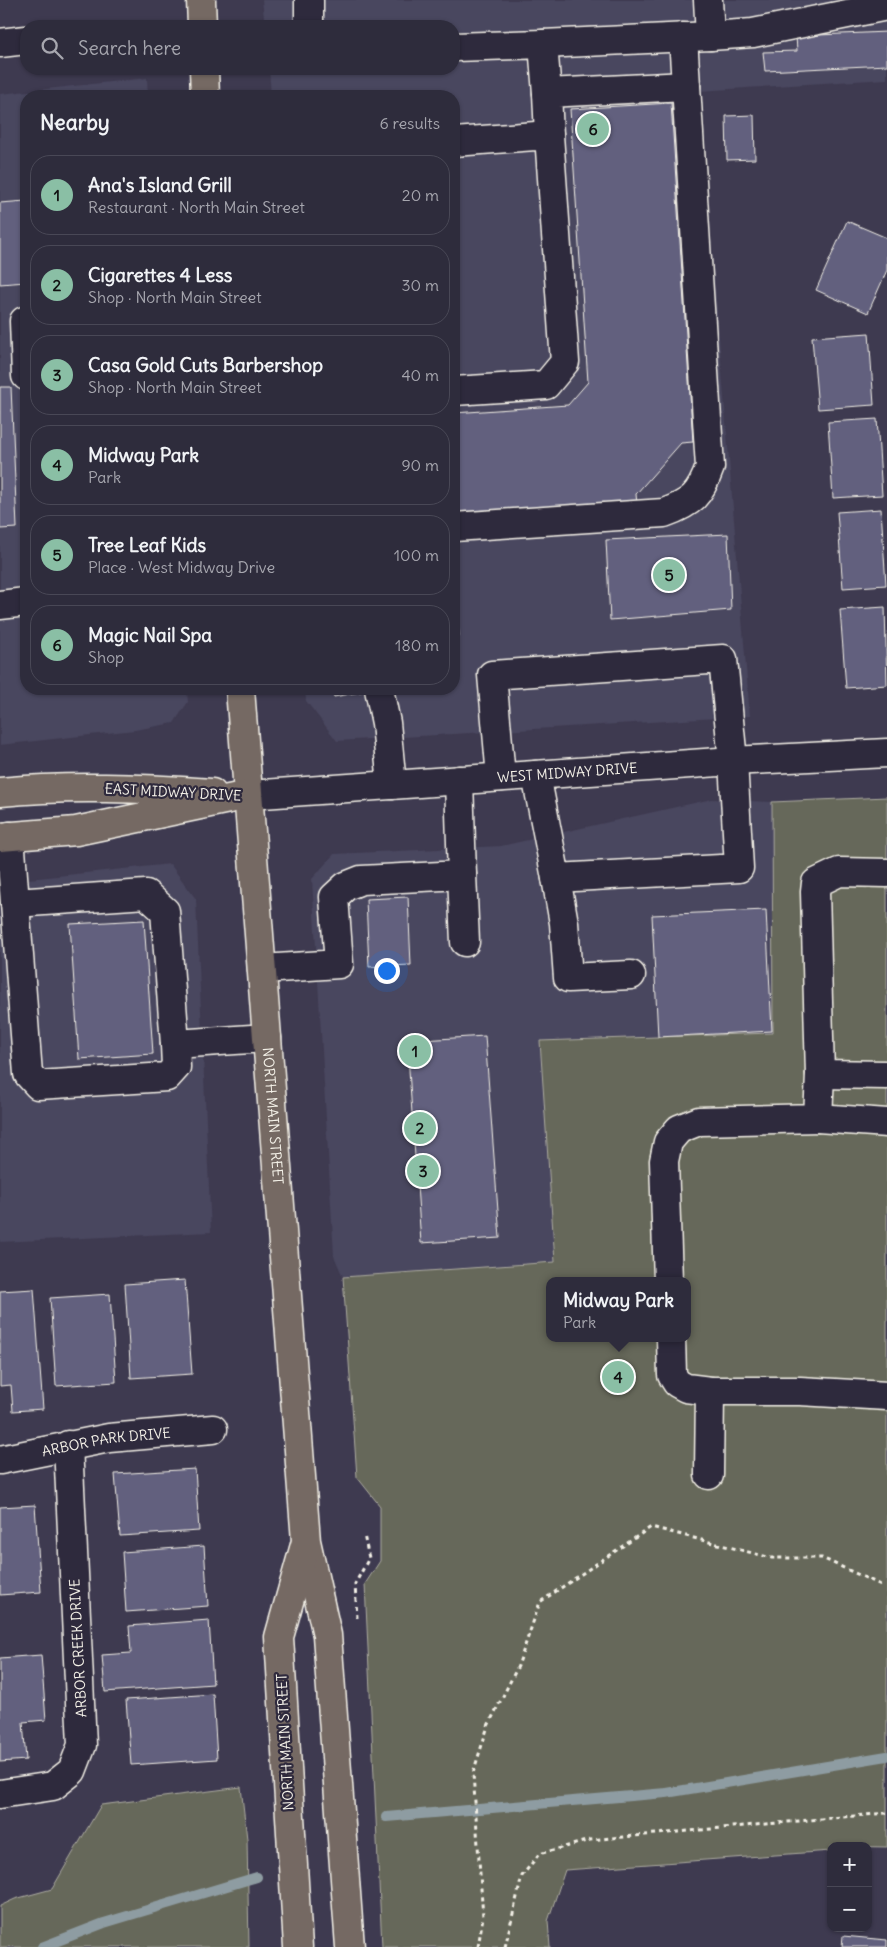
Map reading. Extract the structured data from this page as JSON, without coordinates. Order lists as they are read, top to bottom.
{
  "streets": {
    "main road": ["EAST MIDWAY DRIVE", "NORTH MAIN STREET"],
    "street": ["WEST MIDWAY DRIVE", "ARBOR PARK DRIVE", "ARBOR CREEK DRIVE"]
  },
  "crossings": [
    ["WEST MIDWAY DRIVE", "EAST MIDWAY DRIVE"],
    ["WEST MIDWAY DRIVE", "NORTH MAIN STREET"],
    ["EAST MIDWAY DRIVE", "NORTH MAIN STREET"],
    ["ARBOR PARK DRIVE", "ARBOR CREEK DRIVE"]
  ],
  "page": {
    "search": "Search here",
    "heading": ["Nearby", "6 results"],
    "pins": [
      "6",
      "5",
      "1",
      "2",
      "3",
      "4"
    ],
    "list": [
      {
        "mark": "1",
        "name": "Ana's Island Grill",
        "note": "Restaurant · North Main Street",
        "value": "20 m"
      },
      {
        "mark": "2",
        "name": "Cigarettes 4 Less",
        "note": "Shop · North Main Street",
        "value": "30 m"
      },
      {
        "mark": "3",
        "name": "Casa Gold Cuts Barbershop",
        "note": "Shop · North Main Street",
        "value": "40 m"
      },
      {
        "mark": "4",
        "name": "Midway Park",
        "note": "Park",
        "value": "90 m"
      },
      {
        "mark": "5",
        "name": "Tree Leaf Kids",
        "note": "Place · West Midway Drive",
        "value": "100 m"
      },
      {
        "mark": "6",
        "name": "Magic Nail Spa",
        "note": "Shop",
        "value": "180 m"
      }
    ],
    "popup": ["Midway Park", "Park"],
    "map_buttons": ["+", "−"]
  }
}
